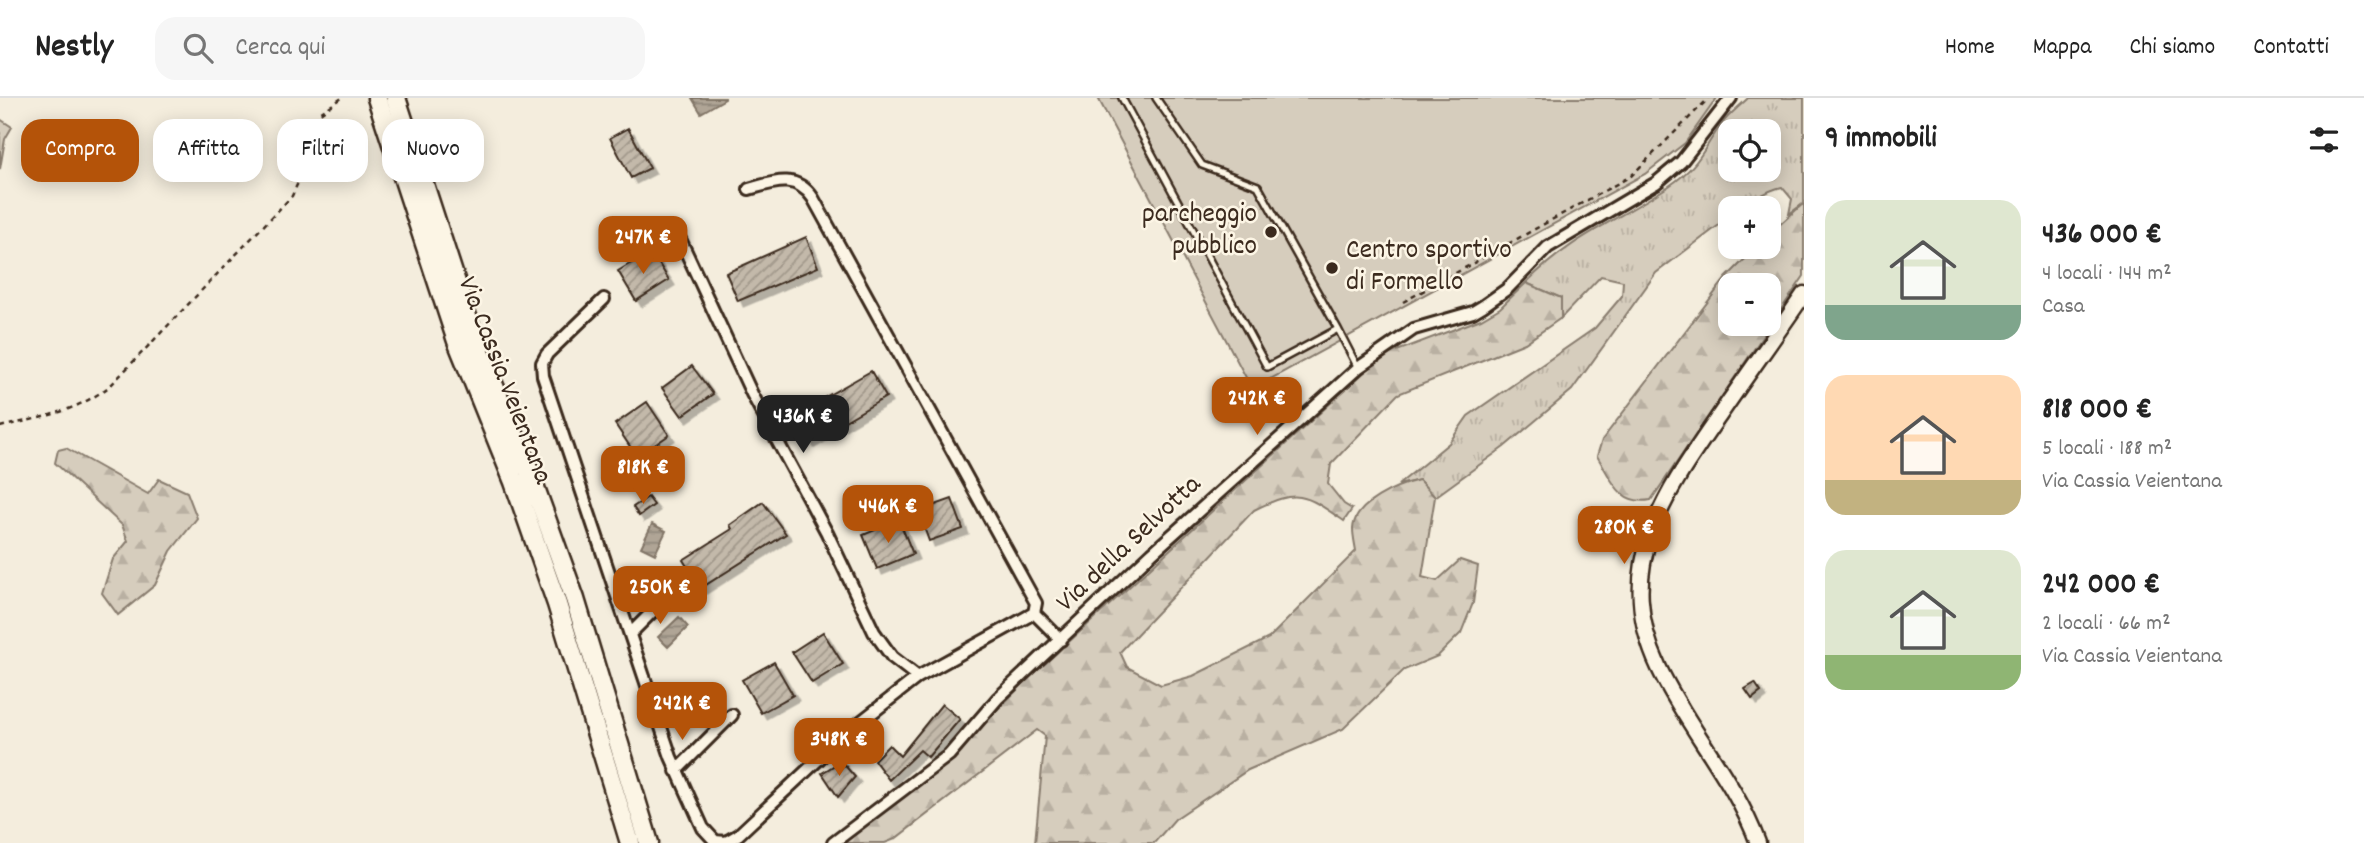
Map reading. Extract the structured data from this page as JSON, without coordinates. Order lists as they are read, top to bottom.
{
  "streets": {
    "highway": ["Via Cassia Veientana"],
    "street": ["Via della Selvotta"]
  },
  "places": ["parcheggio pubblico", "Centro sportivo di Formello"],
  "page": {
    "header": "Nestly",
    "search": "Cerca qui",
    "nav": [
      "Home",
      "Mappa",
      "Chi siamo",
      "Contatti"
    ],
    "heading": "9 immobili",
    "map_buttons": ["+", "−"],
    "chip": [
      "Compra",
      "Affitta",
      "Filtri",
      "Nuovo"
    ],
    "list": [
      {
        "name": "436 000 €",
        "note": "4 locali · 144 m² · Casa"
      },
      {
        "name": "818 000 €",
        "note": "5 locali · 188 m² · Via Cassia Veientana"
      },
      {
        "name": "242 000 €",
        "note": "2 locali · 66 m² · Via Cassia Veientana"
      }
    ],
    "price": [
      "247K €",
      "242K €",
      "436K €",
      "818K €",
      "446K €",
      "280K €",
      "250K €",
      "242K €",
      "348K €"
    ]
  }
}
